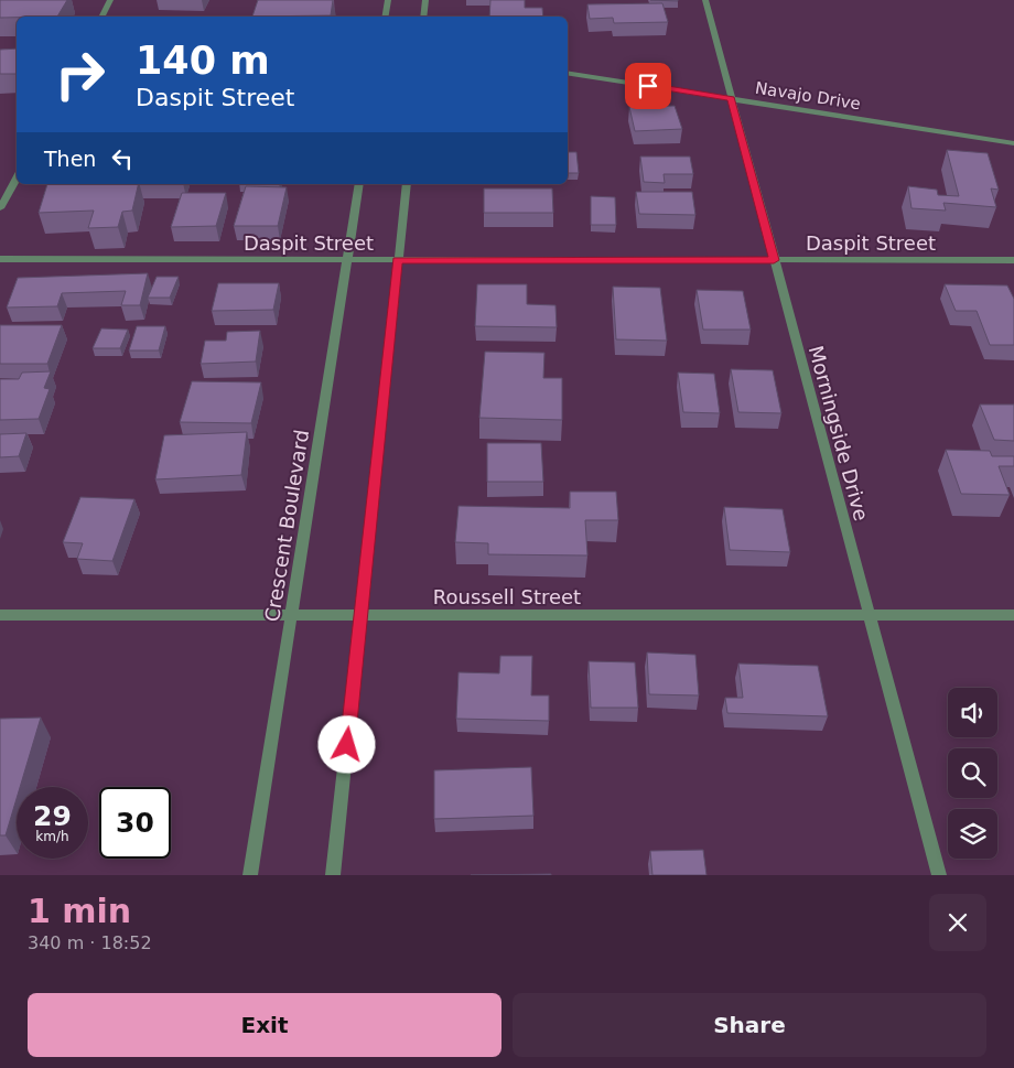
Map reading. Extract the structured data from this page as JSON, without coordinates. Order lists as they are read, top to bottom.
{
  "streets": {
    "street": [
      "Navajo Drive",
      "Daspit Street",
      "Morningside Drive",
      "Crescent Boulevard",
      "Roussell Street"
    ]
  },
  "crossings": [
    ["Navajo Drive", "Morningside Drive"],
    ["Daspit Street", "Morningside Drive"],
    ["Daspit Street", "Crescent Boulevard"],
    ["Morningside Drive", "Roussell Street"],
    ["Crescent Boulevard", "Roussell Street"]
  ],
  "page": {
    "turn": ["140 m", "Daspit Street"],
    "then": "Then",
    "speed": "29 km/h",
    "limit": "30",
    "heading": ["1 min", "340 m · 18:52"],
    "buttons": ["Exit", "Share"]
  }
}
